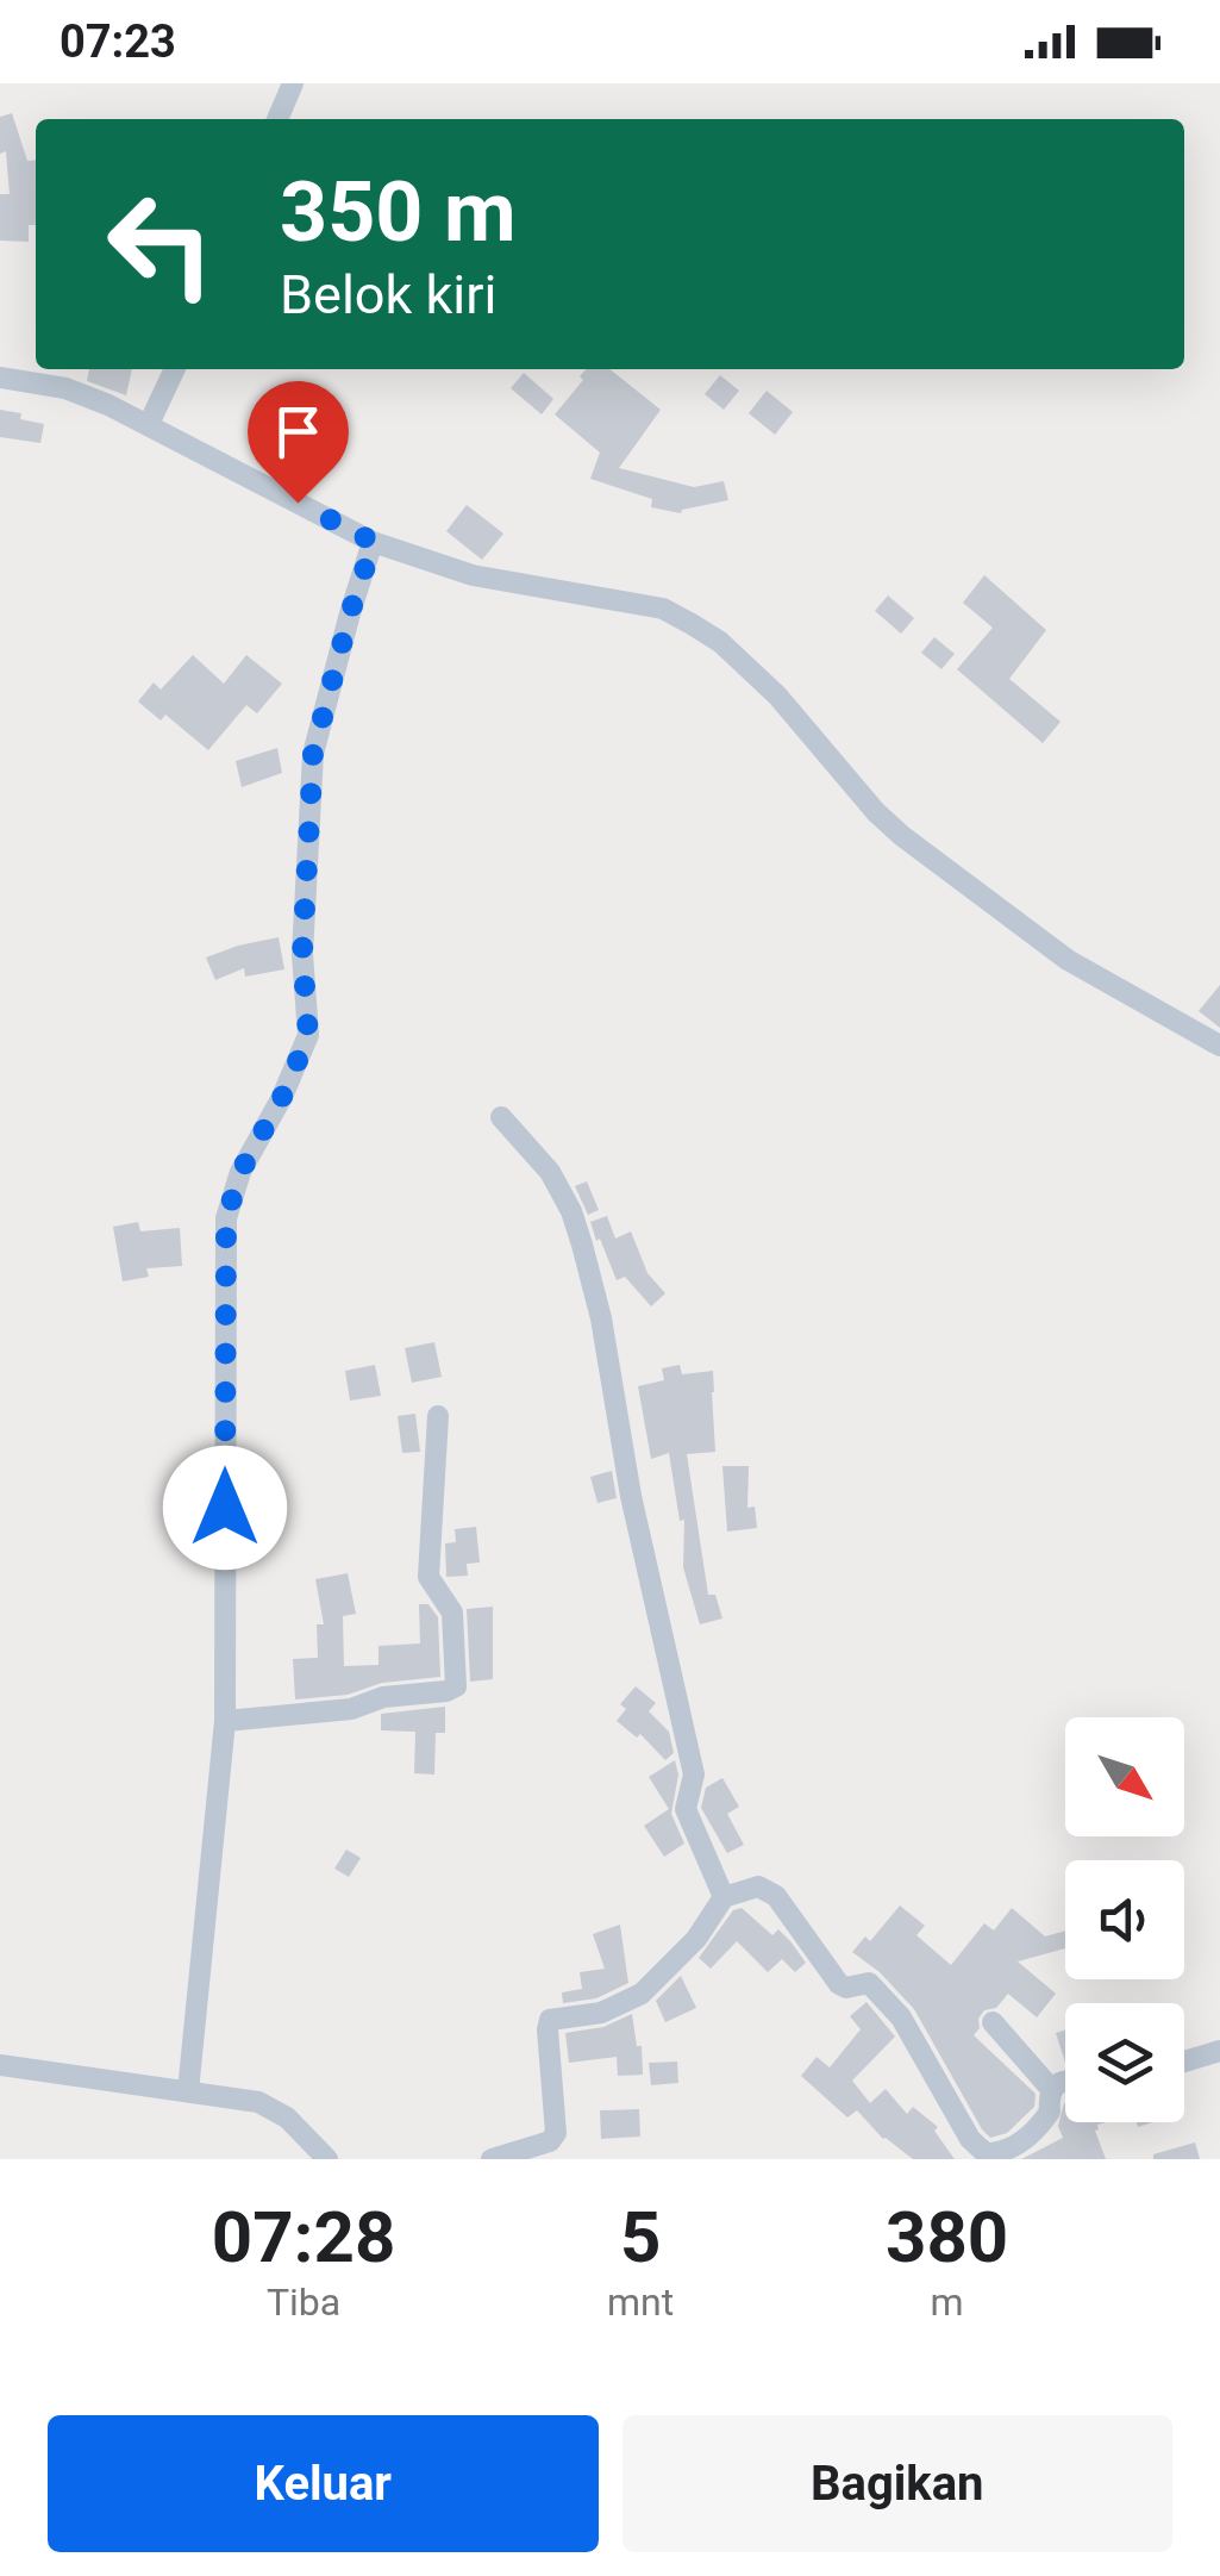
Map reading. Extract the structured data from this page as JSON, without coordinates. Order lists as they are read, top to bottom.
{
  "north": "bottom right",
  "page": {
    "status": "07:23",
    "turn": ["350 m", "Belok kiri"],
    "eta": [
      "07:28",
      "Tiba",
      "5",
      "mnt",
      "380",
      "m"
    ],
    "buttons": ["Keluar", "Bagikan"]
  }
}
